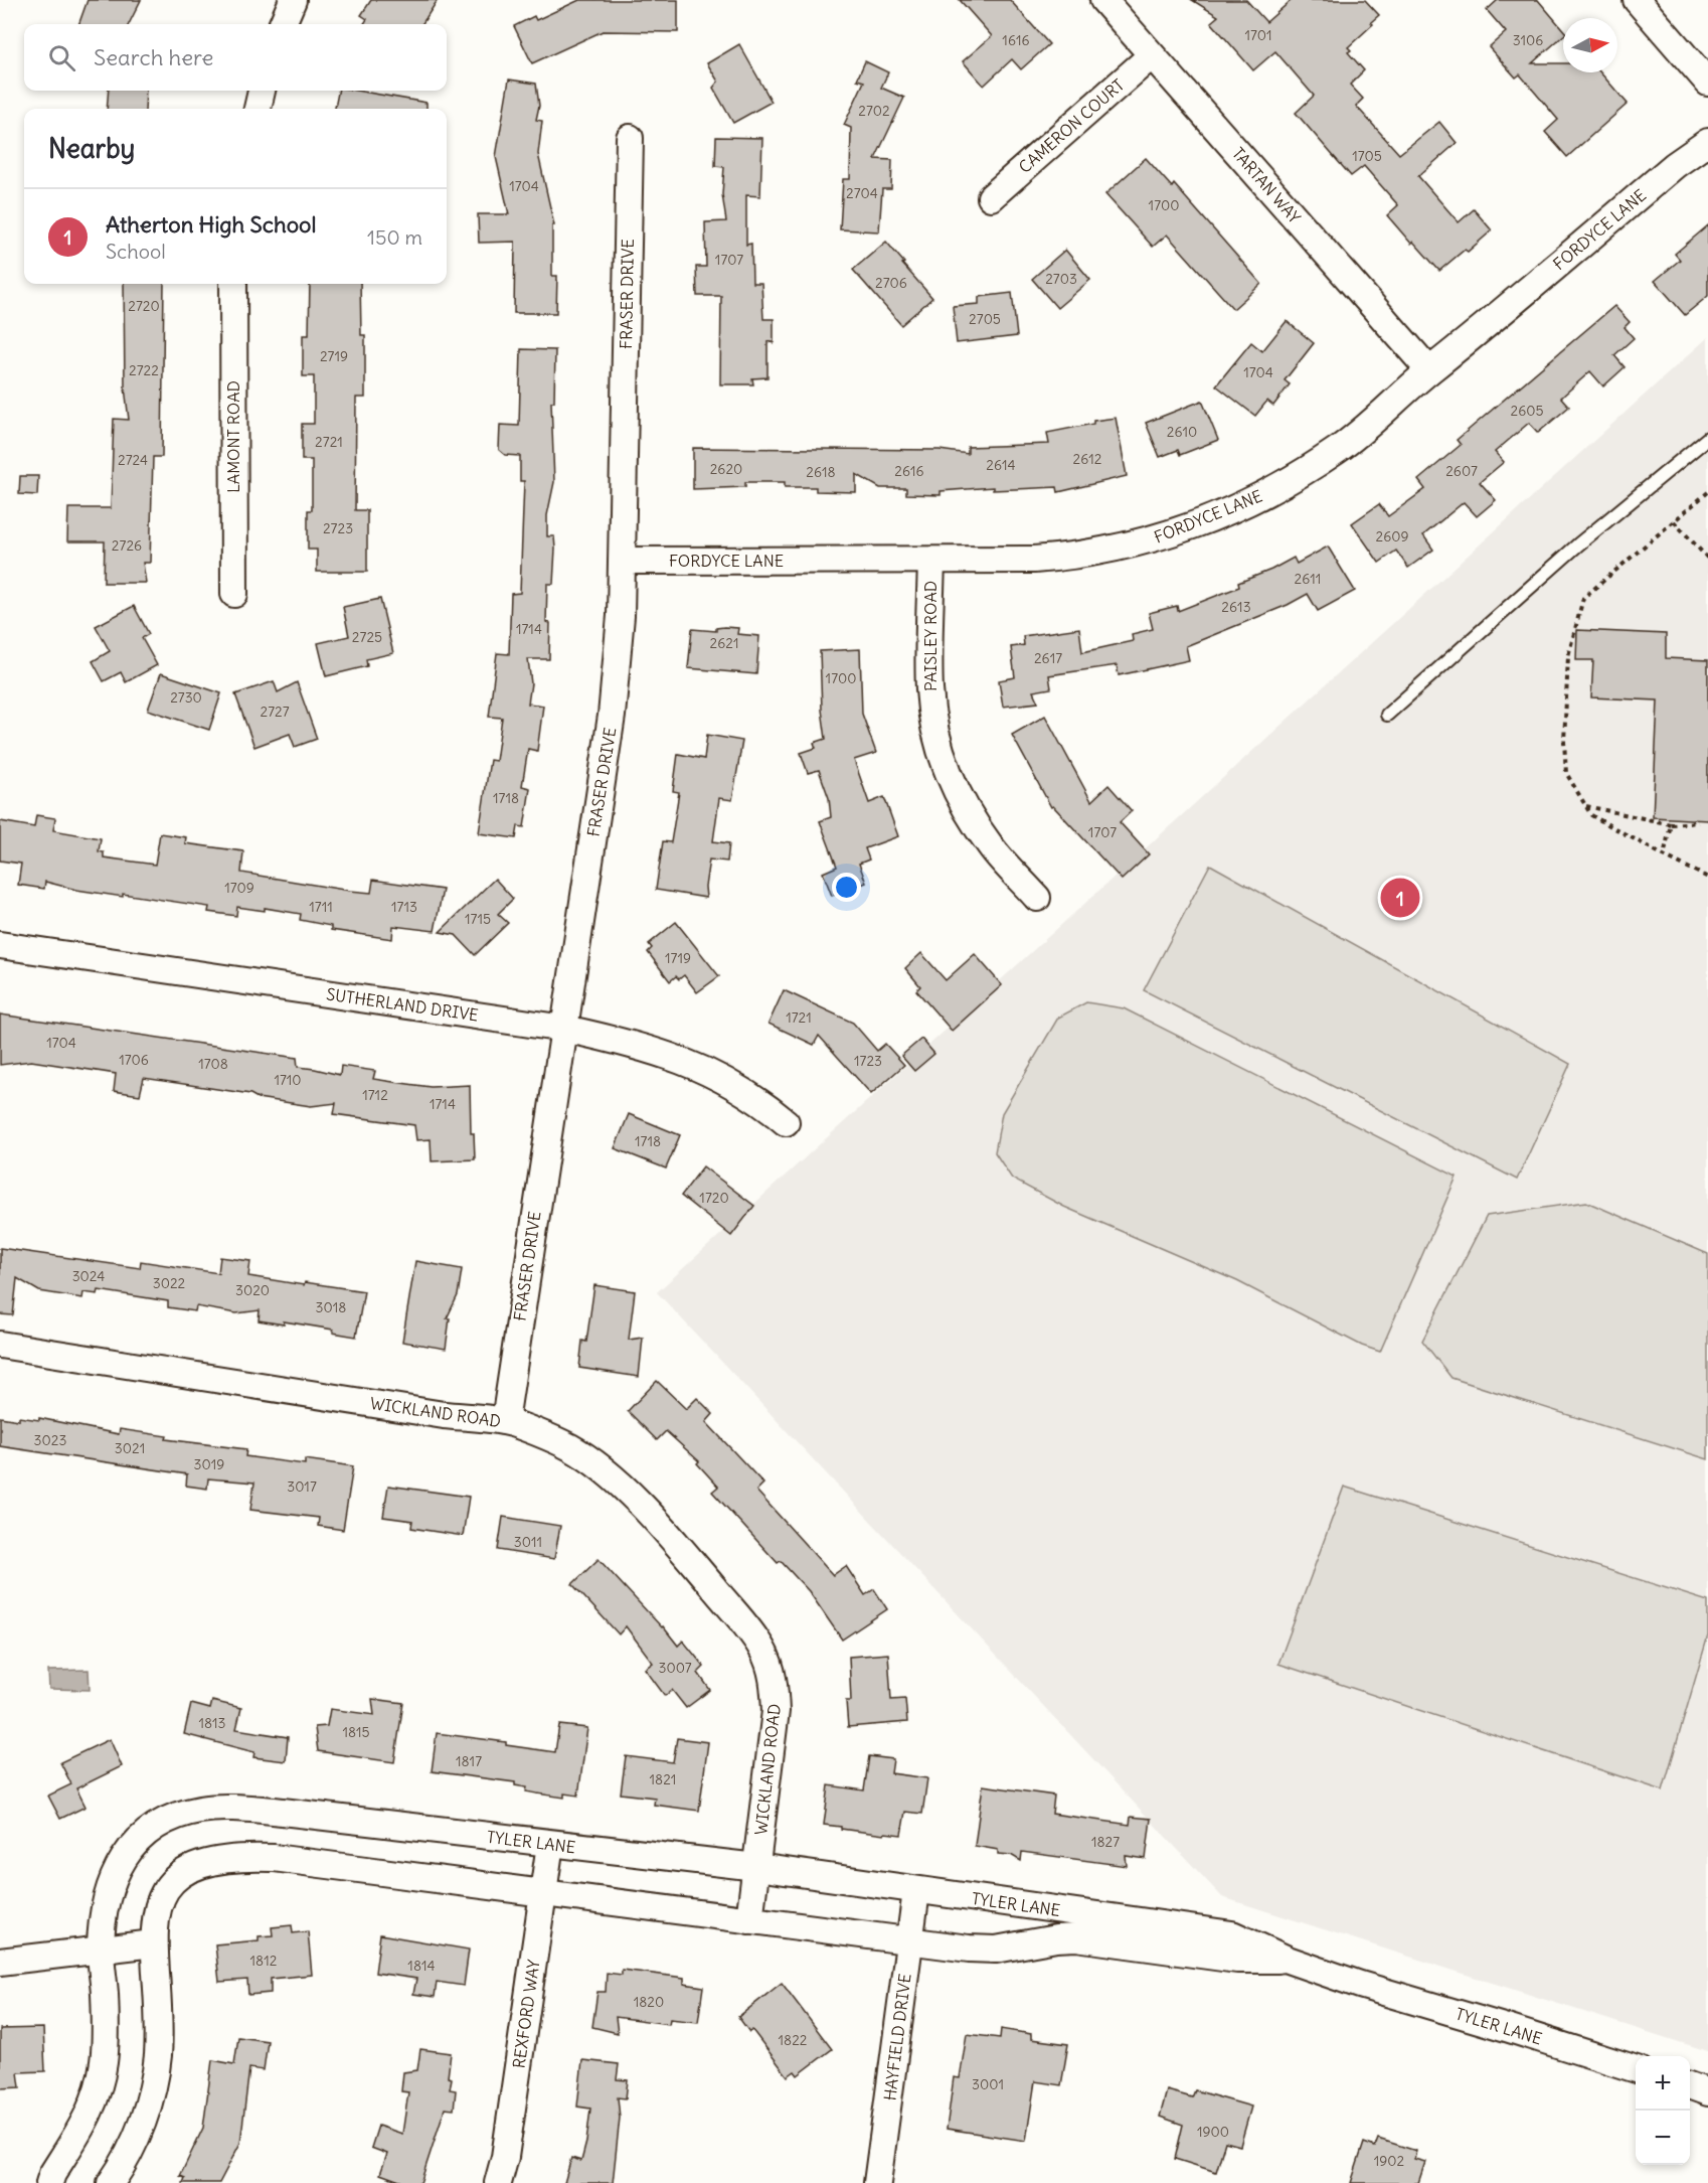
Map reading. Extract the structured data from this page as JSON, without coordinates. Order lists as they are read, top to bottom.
{
  "streets": {
    "street": [
      "CAMERON COURT",
      "TARTAN WAY",
      "FORDYCE LANE",
      "FRASER DRIVE",
      "LAMONT ROAD",
      "PAISLEY ROAD",
      "SUTHERLAND DRIVE",
      "WICKLAND ROAD",
      "TYLER LANE",
      "REXFORD WAY",
      "HAYFIELD DRIVE"
    ]
  },
  "crossings": [
    ["CAMERON COURT", "TARTAN WAY"],
    ["TARTAN WAY", "FORDYCE LANE"],
    ["FORDYCE LANE", "FRASER DRIVE"],
    ["FORDYCE LANE", "PAISLEY ROAD"],
    ["FRASER DRIVE", "SUTHERLAND DRIVE"],
    ["FRASER DRIVE", "WICKLAND ROAD"],
    ["WICKLAND ROAD", "TYLER LANE"],
    ["TYLER LANE", "REXFORD WAY"],
    ["TYLER LANE", "HAYFIELD DRIVE"]
  ],
  "house_numbers": [
    "1701",
    "1616",
    "3106",
    "2702",
    "1705",
    "1704",
    "2704",
    "1700",
    "1707",
    "2703",
    "2706",
    "2720",
    "2705",
    "2719",
    "2722",
    "1704",
    "2605",
    "2610",
    "2721",
    "2612",
    "2724",
    "2614",
    "2620",
    "2616",
    "2607",
    "2618",
    "2723",
    "2609",
    "2726",
    "2611",
    "2613",
    "1714",
    "2725",
    "2621",
    "2617",
    "1700",
    "2730",
    "2727",
    "1718",
    "1707",
    "1709",
    "1711",
    "1713",
    "1715",
    "1719",
    "1721",
    "1704",
    "1706",
    "1723",
    "1708",
    "1710",
    "1712",
    "1714",
    "1718",
    "1720",
    "3024",
    "3022",
    "3020",
    "3018",
    "3023",
    "3021",
    "3019",
    "3017",
    "3011",
    "3007",
    "1813",
    "1815",
    "1817",
    "1821",
    "1827",
    "1812",
    "1814",
    "1820",
    "1822",
    "3001",
    "1900",
    "1902"
  ],
  "north": "right",
  "page": {
    "search": "Search here",
    "heading": "Nearby",
    "list": [
      {
        "mark": "1",
        "name": "Atherton High School",
        "note": "School",
        "value": "150 m"
      }
    ],
    "pins": "1",
    "map_buttons": ["+", "−"]
  }
}
